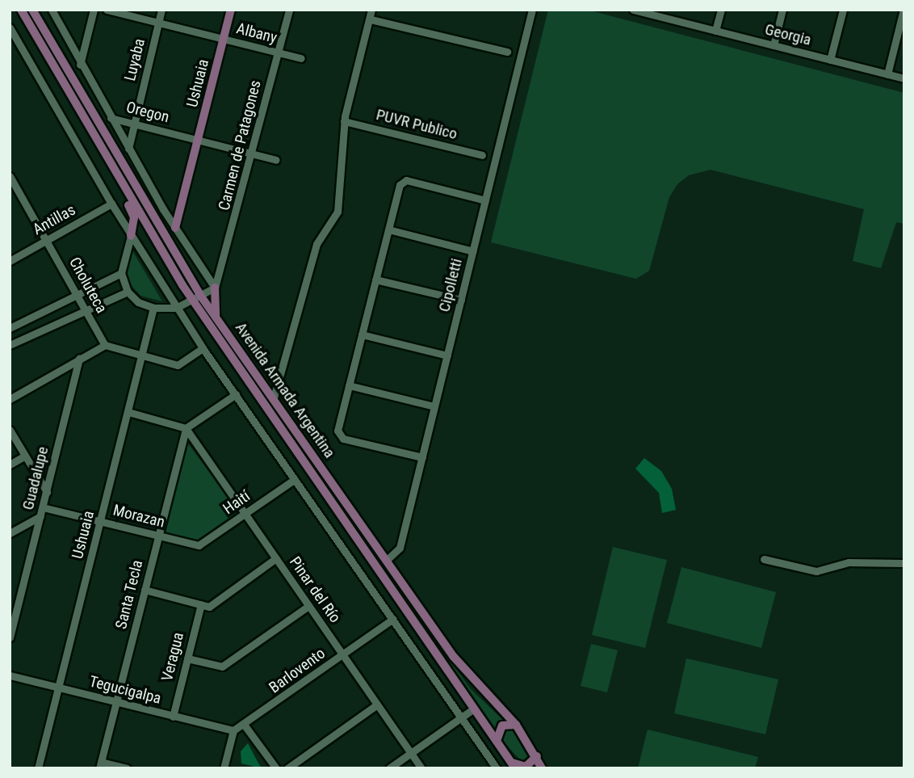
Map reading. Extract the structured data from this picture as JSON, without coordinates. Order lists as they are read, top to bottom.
{
  "streets": {
    "main road": ["Ushuaia", "Avenida Armada Argentina"],
    "street": [
      "Albany",
      "Georgia",
      "Luyaba",
      "Oregon",
      "PUVR Publico",
      "Carmen de Patagones",
      "Antillas",
      "Choluteca",
      "Cipolletti",
      "Guadalupe",
      "Haití",
      "Morazan",
      "Pinar del Río",
      "Santa Tecla",
      "Veragua",
      "Barlovento",
      "Tegucigalpa"
    ]
  },
  "crossings": [
    ["Albany", "Luyaba"],
    ["Albany", "Ushuaia"],
    ["Albany", "Carmen de Patagones"],
    ["Luyaba", "Oregon"],
    ["Ushuaia", "Oregon"],
    ["Ushuaia", "Morazan"],
    ["Ushuaia", "Tegucigalpa"],
    ["Oregon", "Carmen de Patagones"],
    ["Antillas", "Choluteca"],
    ["Cipolletti", "Avenida Armada Argentina"],
    ["Guadalupe", "Morazan"],
    ["Haití", "Morazan"],
    ["Haití", "Pinar del Río"],
    ["Morazan", "Santa Tecla"],
    ["Pinar del Río", "Santa Tecla"],
    ["Pinar del Río", "Barlovento"],
    ["Santa Tecla", "Tegucigalpa"],
    ["Veragua", "Tegucigalpa"],
    ["Barlovento", "Tegucigalpa"]
  ]
}
